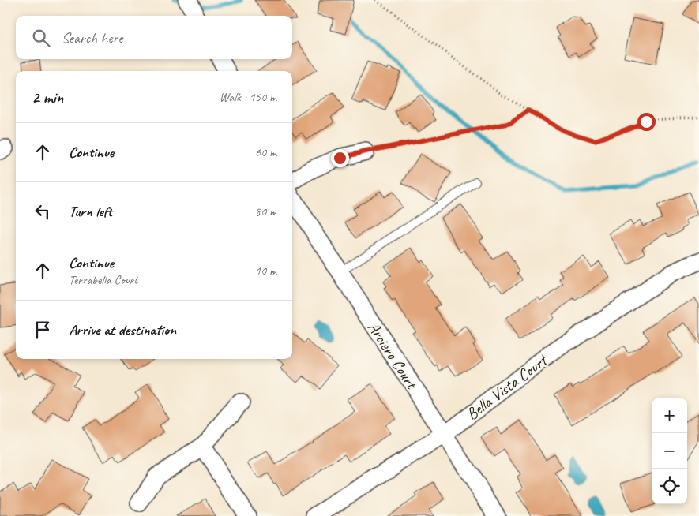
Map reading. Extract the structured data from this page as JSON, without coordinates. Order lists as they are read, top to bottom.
{
  "streets": {
    "street": ["Arciero Court", "Bella Vista Court"]
  },
  "crossings": [
    ["Arciero Court", "Bella Vista Court"]
  ],
  "page": {
    "search": "Search here",
    "heading": ["2 min", "Walk · 150 m"],
    "list": [
      ["Continue", "60 m"],
      ["Turn left", "80 m"],
      ["Continue", "Terrabella Court", "10 m"],
      "Arrive at destination"
    ],
    "map_buttons": ["+", "−"]
  }
}
